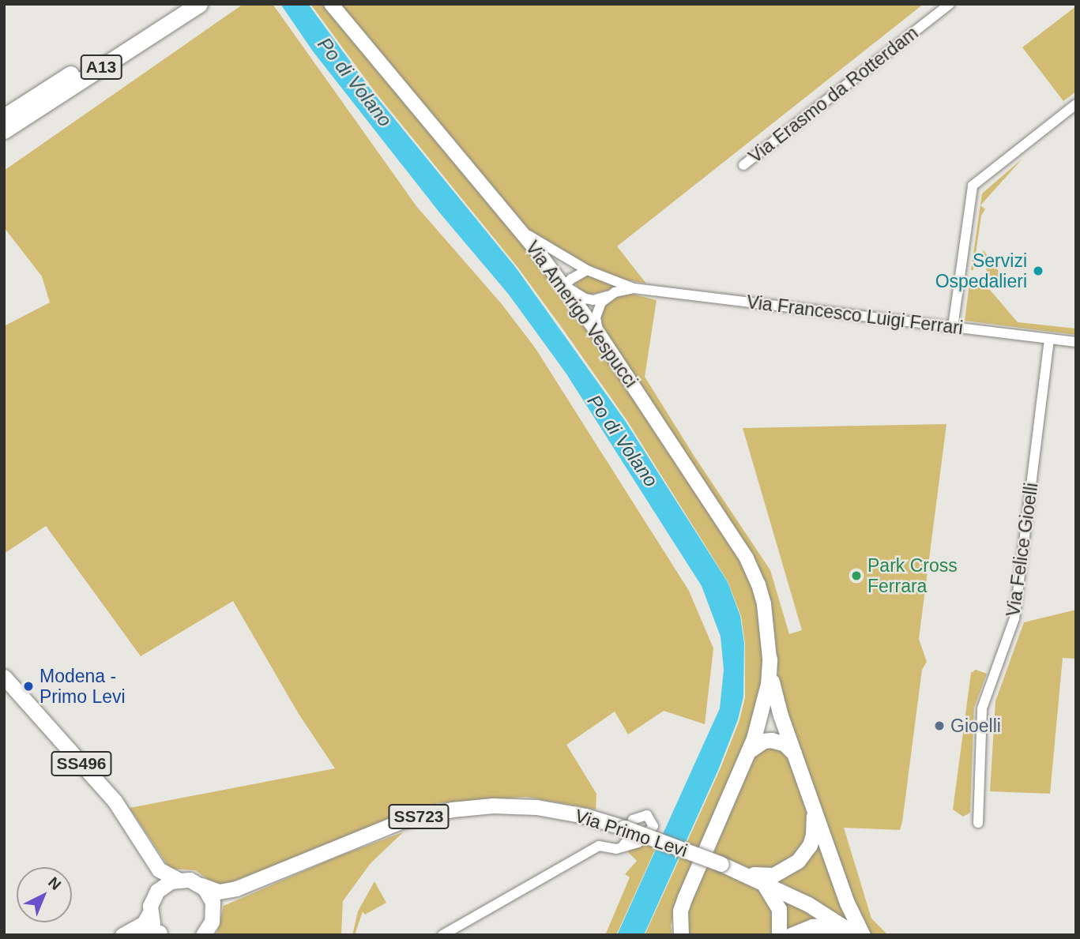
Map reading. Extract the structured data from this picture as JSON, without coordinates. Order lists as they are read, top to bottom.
{
  "streets": {
    "highway": ["A13"],
    "main road": [
      "Via Amerigo Vespucci",
      "SS496",
      "SS723",
      "Via Primo Levi"
    ],
    "street": ["Via Erasmo da Rotterdam", "Via Francesco Luigi Ferrari", "Via Felice Gioelli"]
  },
  "crossings": [
    ["Via Amerigo Vespucci", "Via Francesco Luigi Ferrari"],
    ["Via Francesco Luigi Ferrari", "Via Felice Gioelli"],
    ["SS496", "SS723"],
    ["SS723", "Via Primo Levi"]
  ],
  "water": ["Po di Volano"],
  "places": [
    "Servizi Ospedalieri",
    "Park Cross Ferrara",
    "Modena - Primo Levi",
    "Gioelli"
  ],
  "north": "top right"
}
